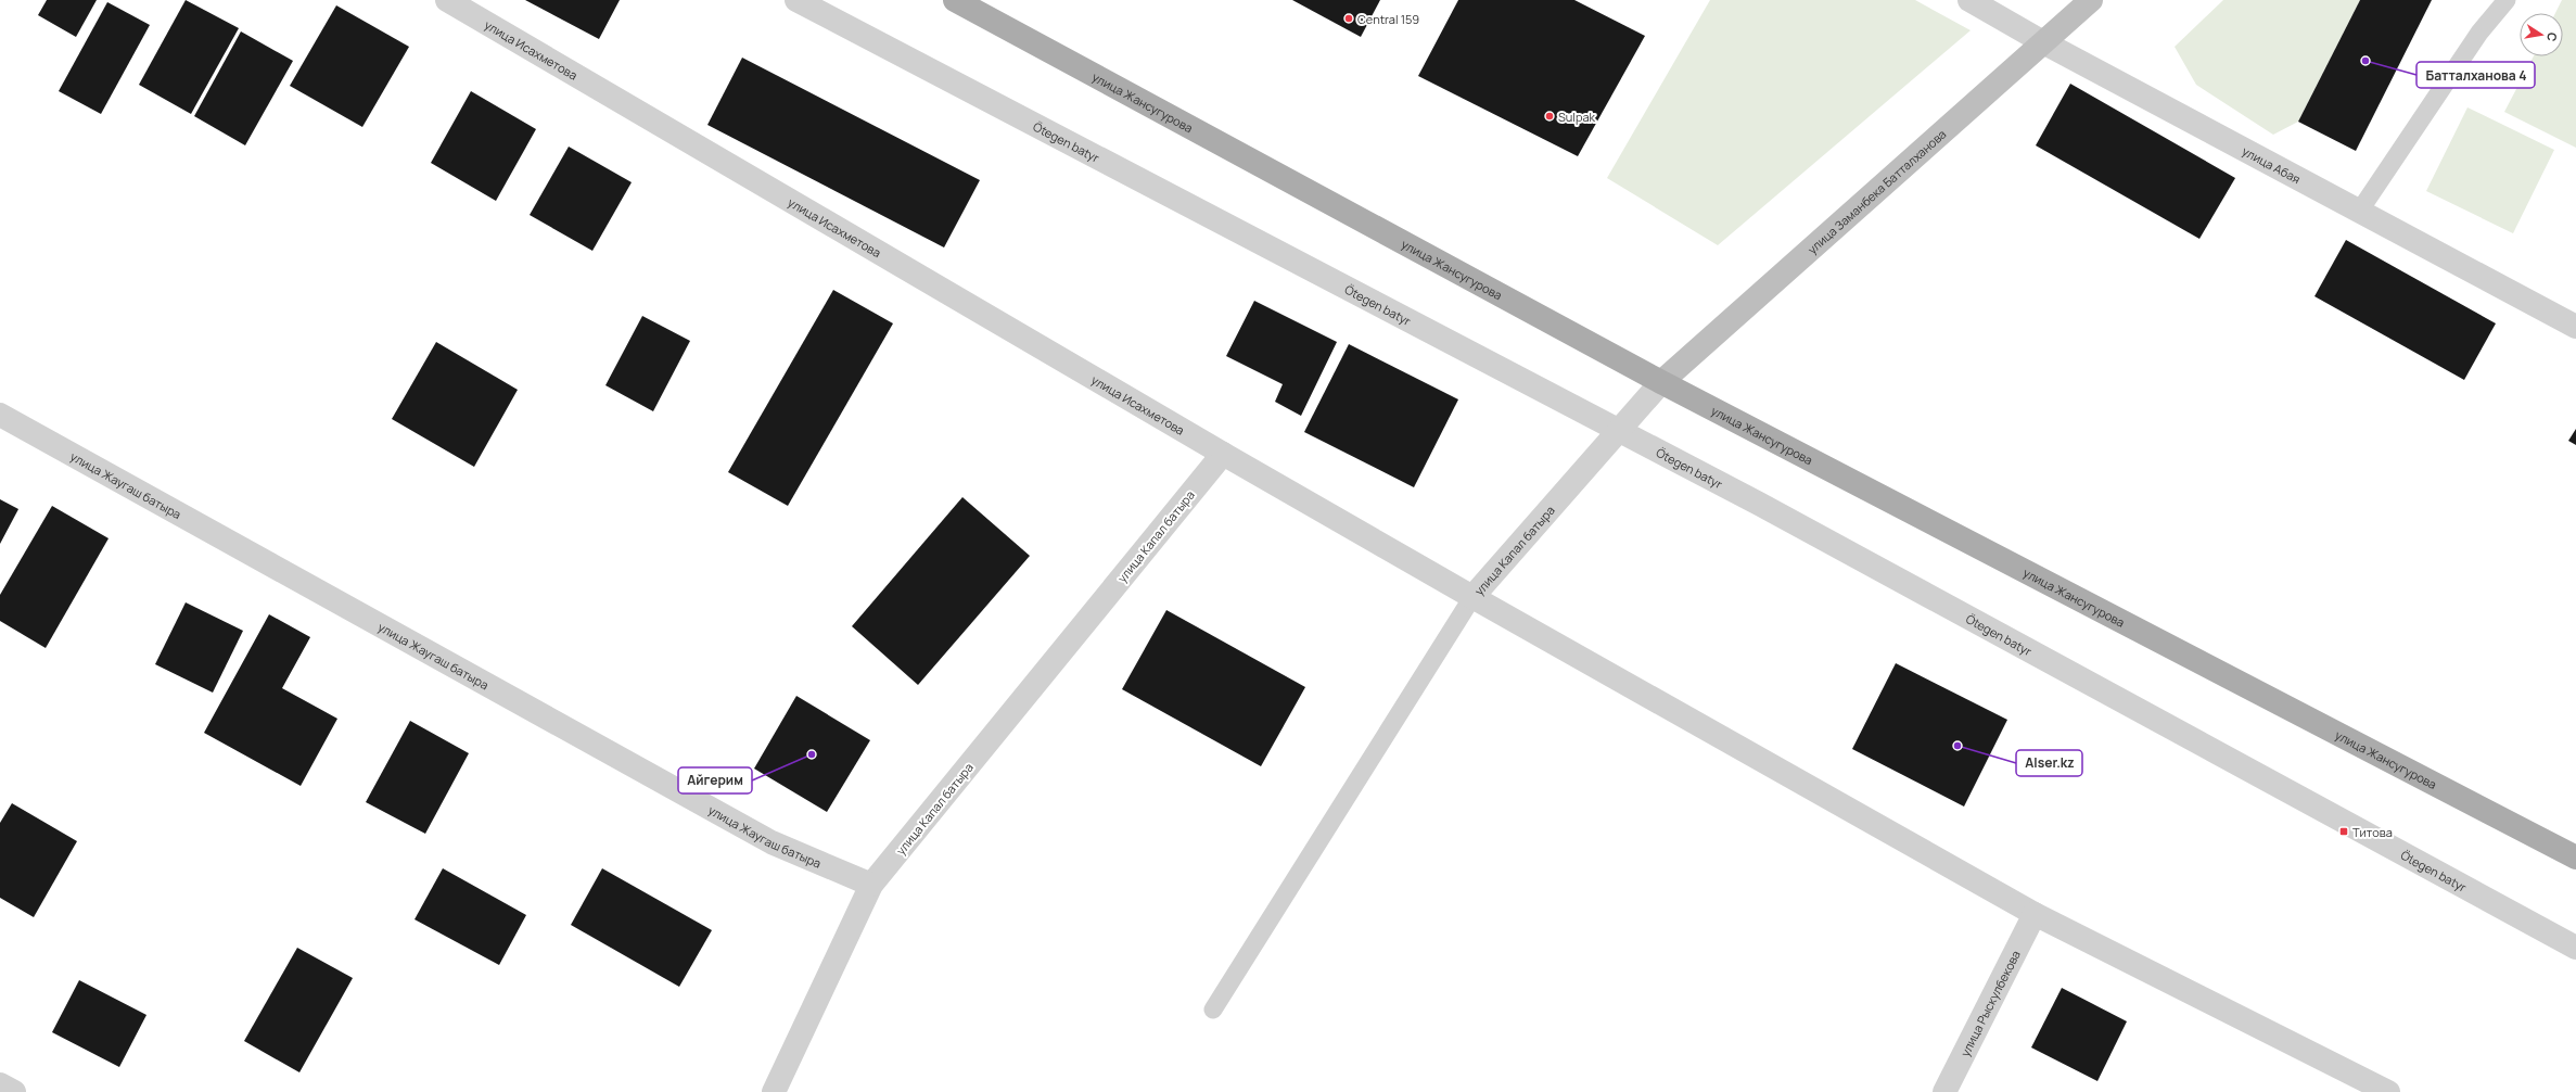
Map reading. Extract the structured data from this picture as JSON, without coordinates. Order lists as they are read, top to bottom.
{
  "streets": {
    "main road": ["улица Жансугурова", "улица Заманбека Батталханова"],
    "street": [
      "улица Исахметова",
      "Ötegen batyr",
      "улица Абая",
      "улица Жаугаш батыра",
      "улица Капал батыра",
      "улица Рыскулбекова"
    ]
  },
  "crossings": [
    ["улица Исахметова", "улица Капал батыра"],
    ["улица Жансугурова", "улица Заманбека Батталханова"],
    ["улица Жансугурова", "улица Капал батыра"],
    ["улица Абая", "улица Заманбека Батталханова"],
    ["улица Заманбека Батталханова", "улица Капал батыра"],
    ["улица Жаугаш батыра", "улица Капал батыра"]
  ],
  "places": {
    "other": [
      "Central 159",
      "Батталханова 4",
      "Sulpak",
      "Alser.kz",
      "Айгерим"
    ],
    "transit": ["Титова"]
  },
  "north": "right"
}
